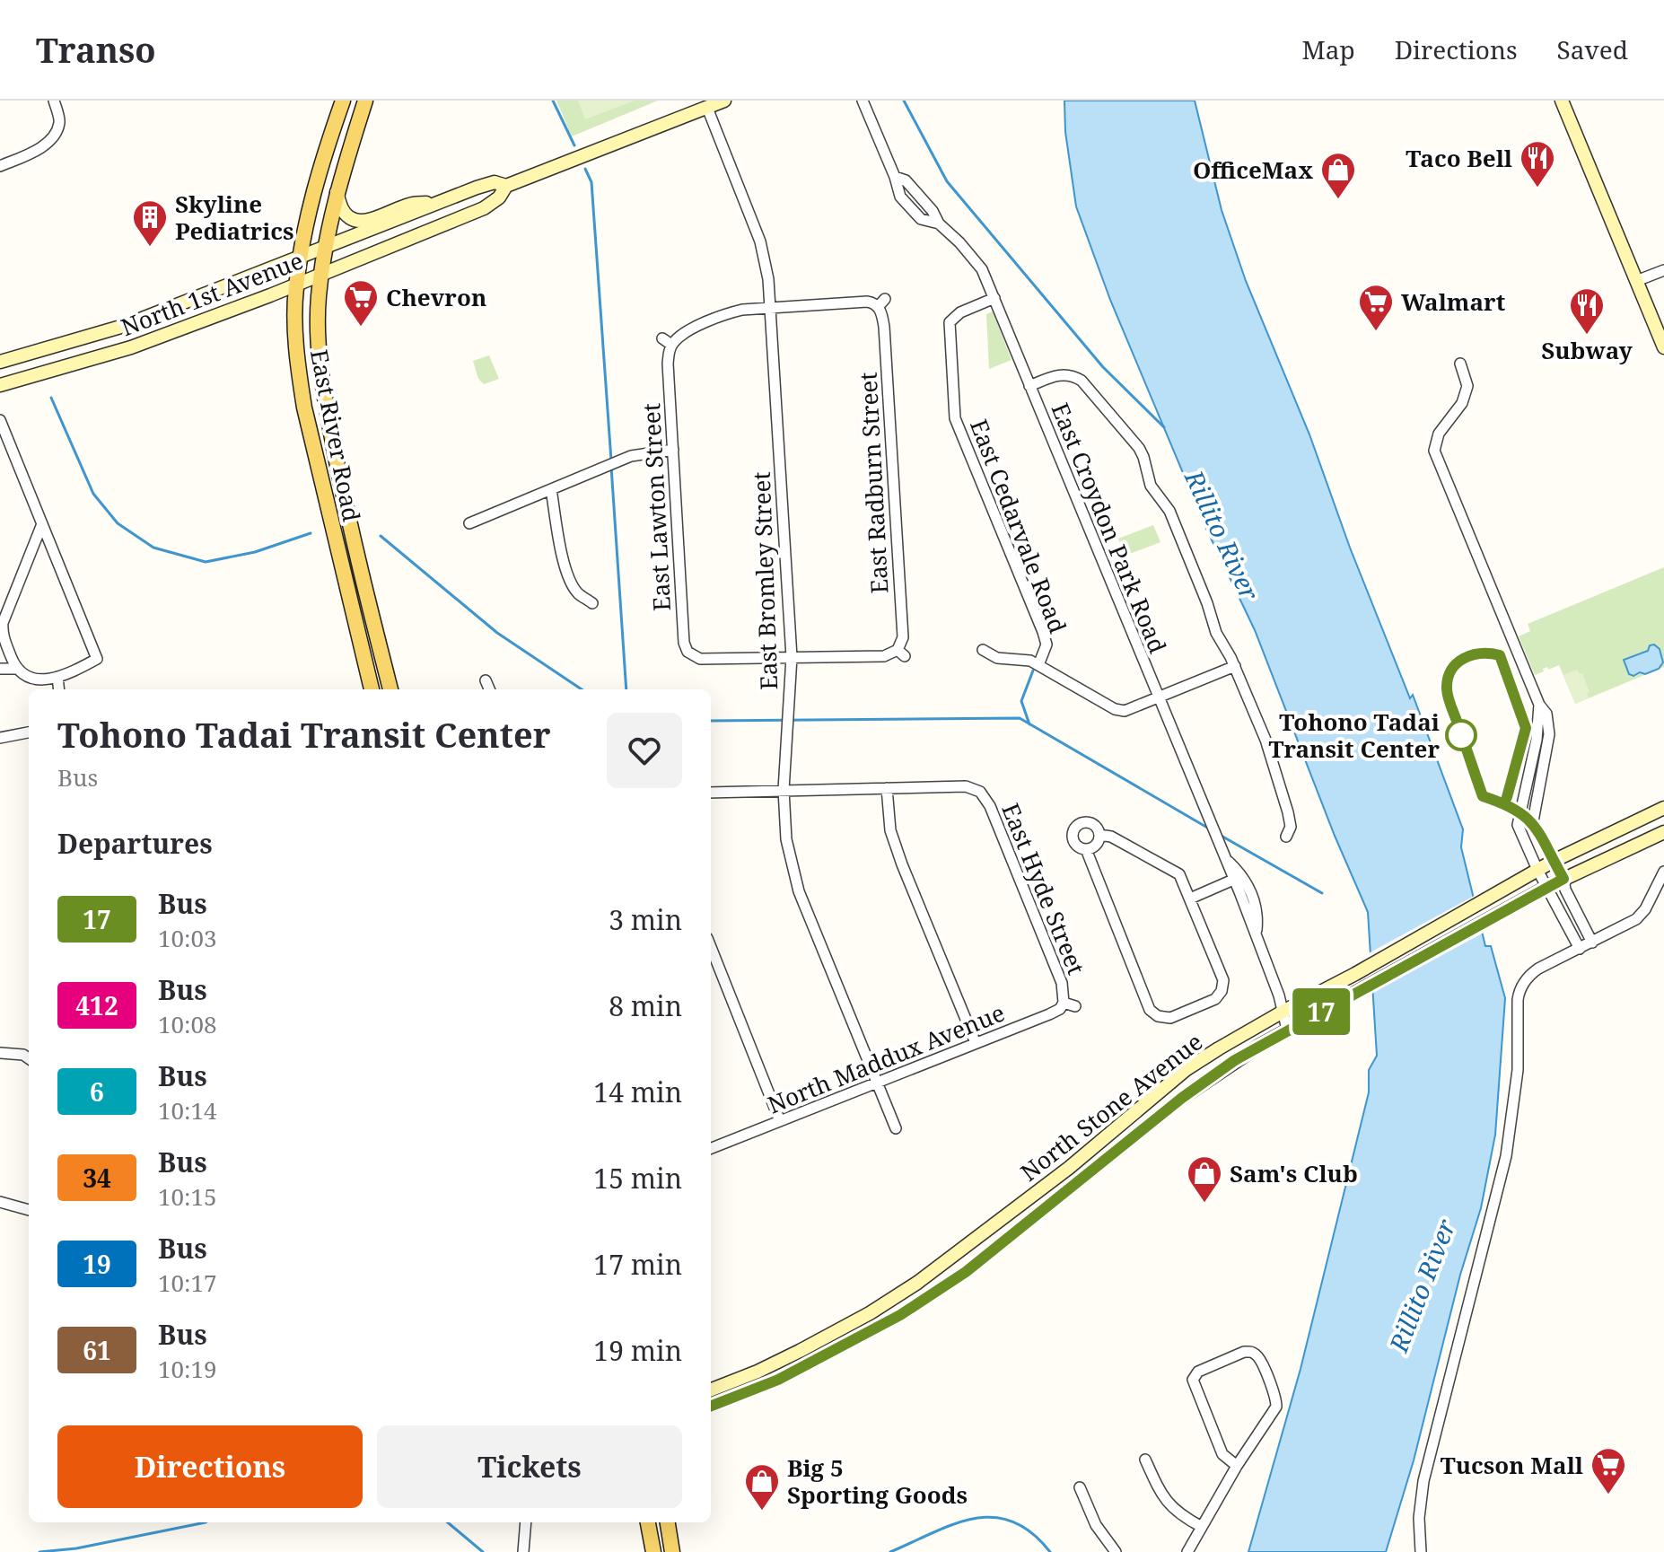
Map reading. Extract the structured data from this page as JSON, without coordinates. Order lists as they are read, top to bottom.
{
  "streets": {
    "main road": ["North 1st Avenue", "East River Road", "North Stone Avenue"],
    "street": [
      "East Radburn Street",
      "East Lawton Street",
      "East Cedarvale Road",
      "East Croydon Park Road",
      "East Bromley Street",
      "East Hyde Street",
      "North Maddux Avenue"
    ]
  },
  "crossings": [
    ["North 1st Avenue", "East River Road"],
    ["North 1st Avenue", "East Bromley Street"],
    ["East Radburn Street", "East Lawton Street"],
    ["East Radburn Street", "East Bromley Street"],
    ["East Lawton Street", "East Bromley Street"],
    ["East Cedarvale Road", "East Croydon Park Road"],
    ["East Croydon Park Road", "North Stone Avenue"],
    ["East Bromley Street", "North Maddux Avenue"],
    ["East Hyde Street", "North Maddux Avenue"]
  ],
  "water": ["Rillito River"],
  "places": {
    "restaurant": ["Taco Bell", "Subway"],
    "shop": ["OfficeMax", "Sam's Club", "Big 5 Sporting Goods"],
    "building": ["Skyline Pediatrics"],
    "supermarket": ["Chevron", "Walmart", "Tucson Mall"],
    "other": ["Tohono Tadai Transit Center"]
  },
  "lines": ["bus line 17"],
  "page": {
    "header": "Transo",
    "nav": ["Map", "Directions", "Saved"],
    "on_map": "17",
    "heading": [
      ["Tohono Tadai Transit Center", "Bus"],
      "Departures"
    ],
    "list": [
      {
        "mark": "17",
        "name": "Bus",
        "note": "10:03",
        "value": "3 min"
      },
      {
        "mark": "412",
        "name": "Bus",
        "note": "10:08",
        "value": "8 min"
      },
      {
        "mark": "6",
        "name": "Bus",
        "note": "10:14",
        "value": "14 min"
      },
      {
        "mark": "34",
        "name": "Bus",
        "note": "10:15",
        "value": "15 min"
      },
      {
        "mark": "19",
        "name": "Bus",
        "note": "10:17",
        "value": "17 min"
      },
      {
        "mark": "61",
        "name": "Bus",
        "note": "10:19",
        "value": "19 min"
      }
    ],
    "buttons": ["Directions", "Tickets"]
  }
}
